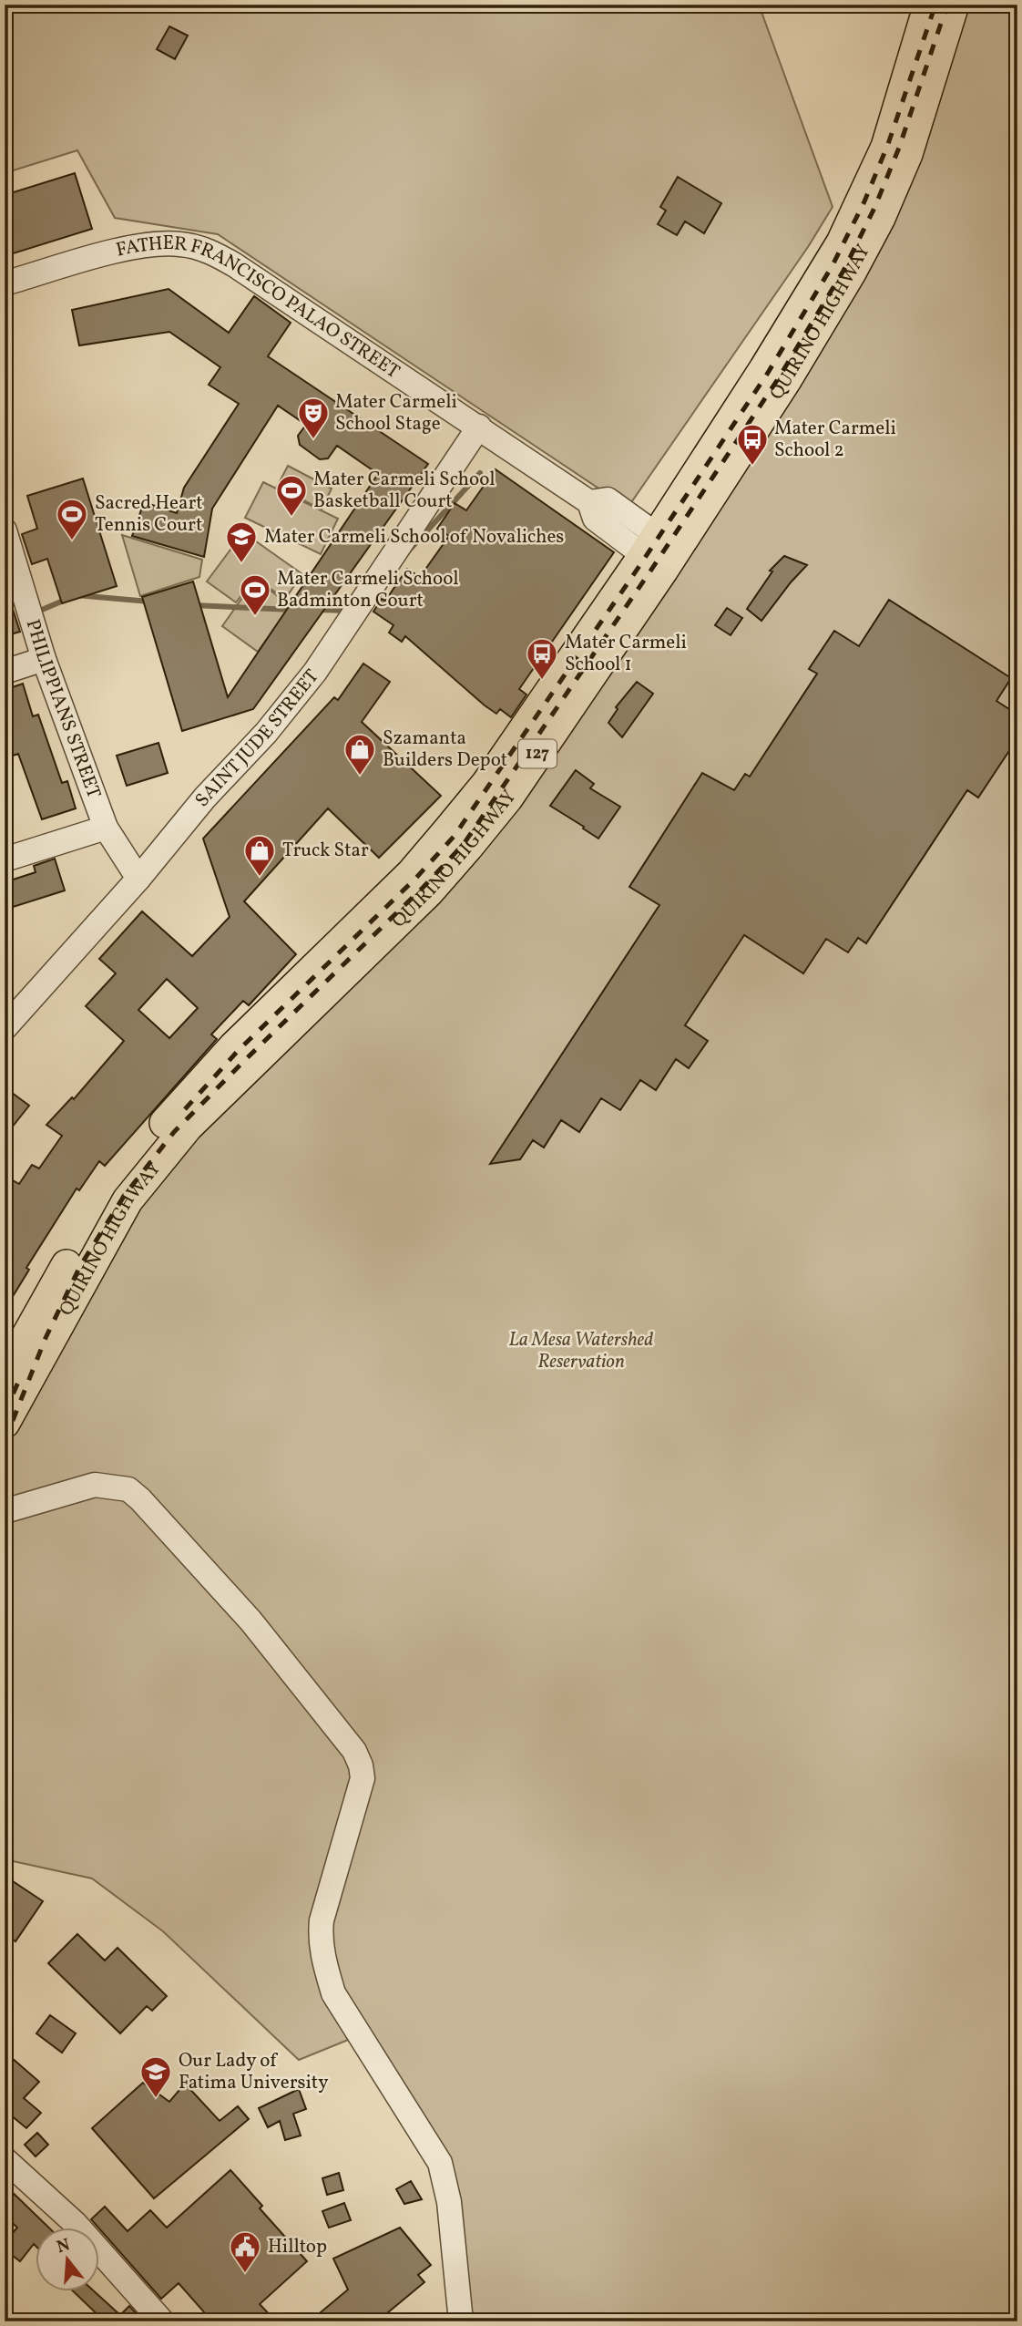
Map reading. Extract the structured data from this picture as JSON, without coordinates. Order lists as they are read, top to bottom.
{
  "streets": {
    "main road": ["QUIRINO HIGHWAY", "127"],
    "street": ["FATHER FRANCISCO PALAO STREET", "PHILIPPIANS STREET", "SAINT JUDE STREET"]
  },
  "crossings": [
    ["FATHER FRANCISCO PALAO STREET", "QUIRINO HIGHWAY"],
    ["FATHER FRANCISCO PALAO STREET", "SAINT JUDE STREET"],
    ["PHILIPPIANS STREET", "SAINT JUDE STREET"]
  ],
  "parks": ["La Mesa Watershed Reservation"],
  "places": {
    "theatre": ["Mater Carmeli School Stage"],
    "bus stop": ["Mater Carmeli School 2", "Mater Carmeli School 1"],
    "sports": ["Mater Carmeli School Basketball Court", "Sacred Heart Tennis Court", "Mater Carmeli School Badminton Court"],
    "school or university": ["Mater Carmeli School of Novaliches", "Our Lady of Fatima University"],
    "shop": ["Szamanta Builders Depot", "Truck Star"],
    "public building": ["Hilltop"]
  },
  "north": "top"
}
